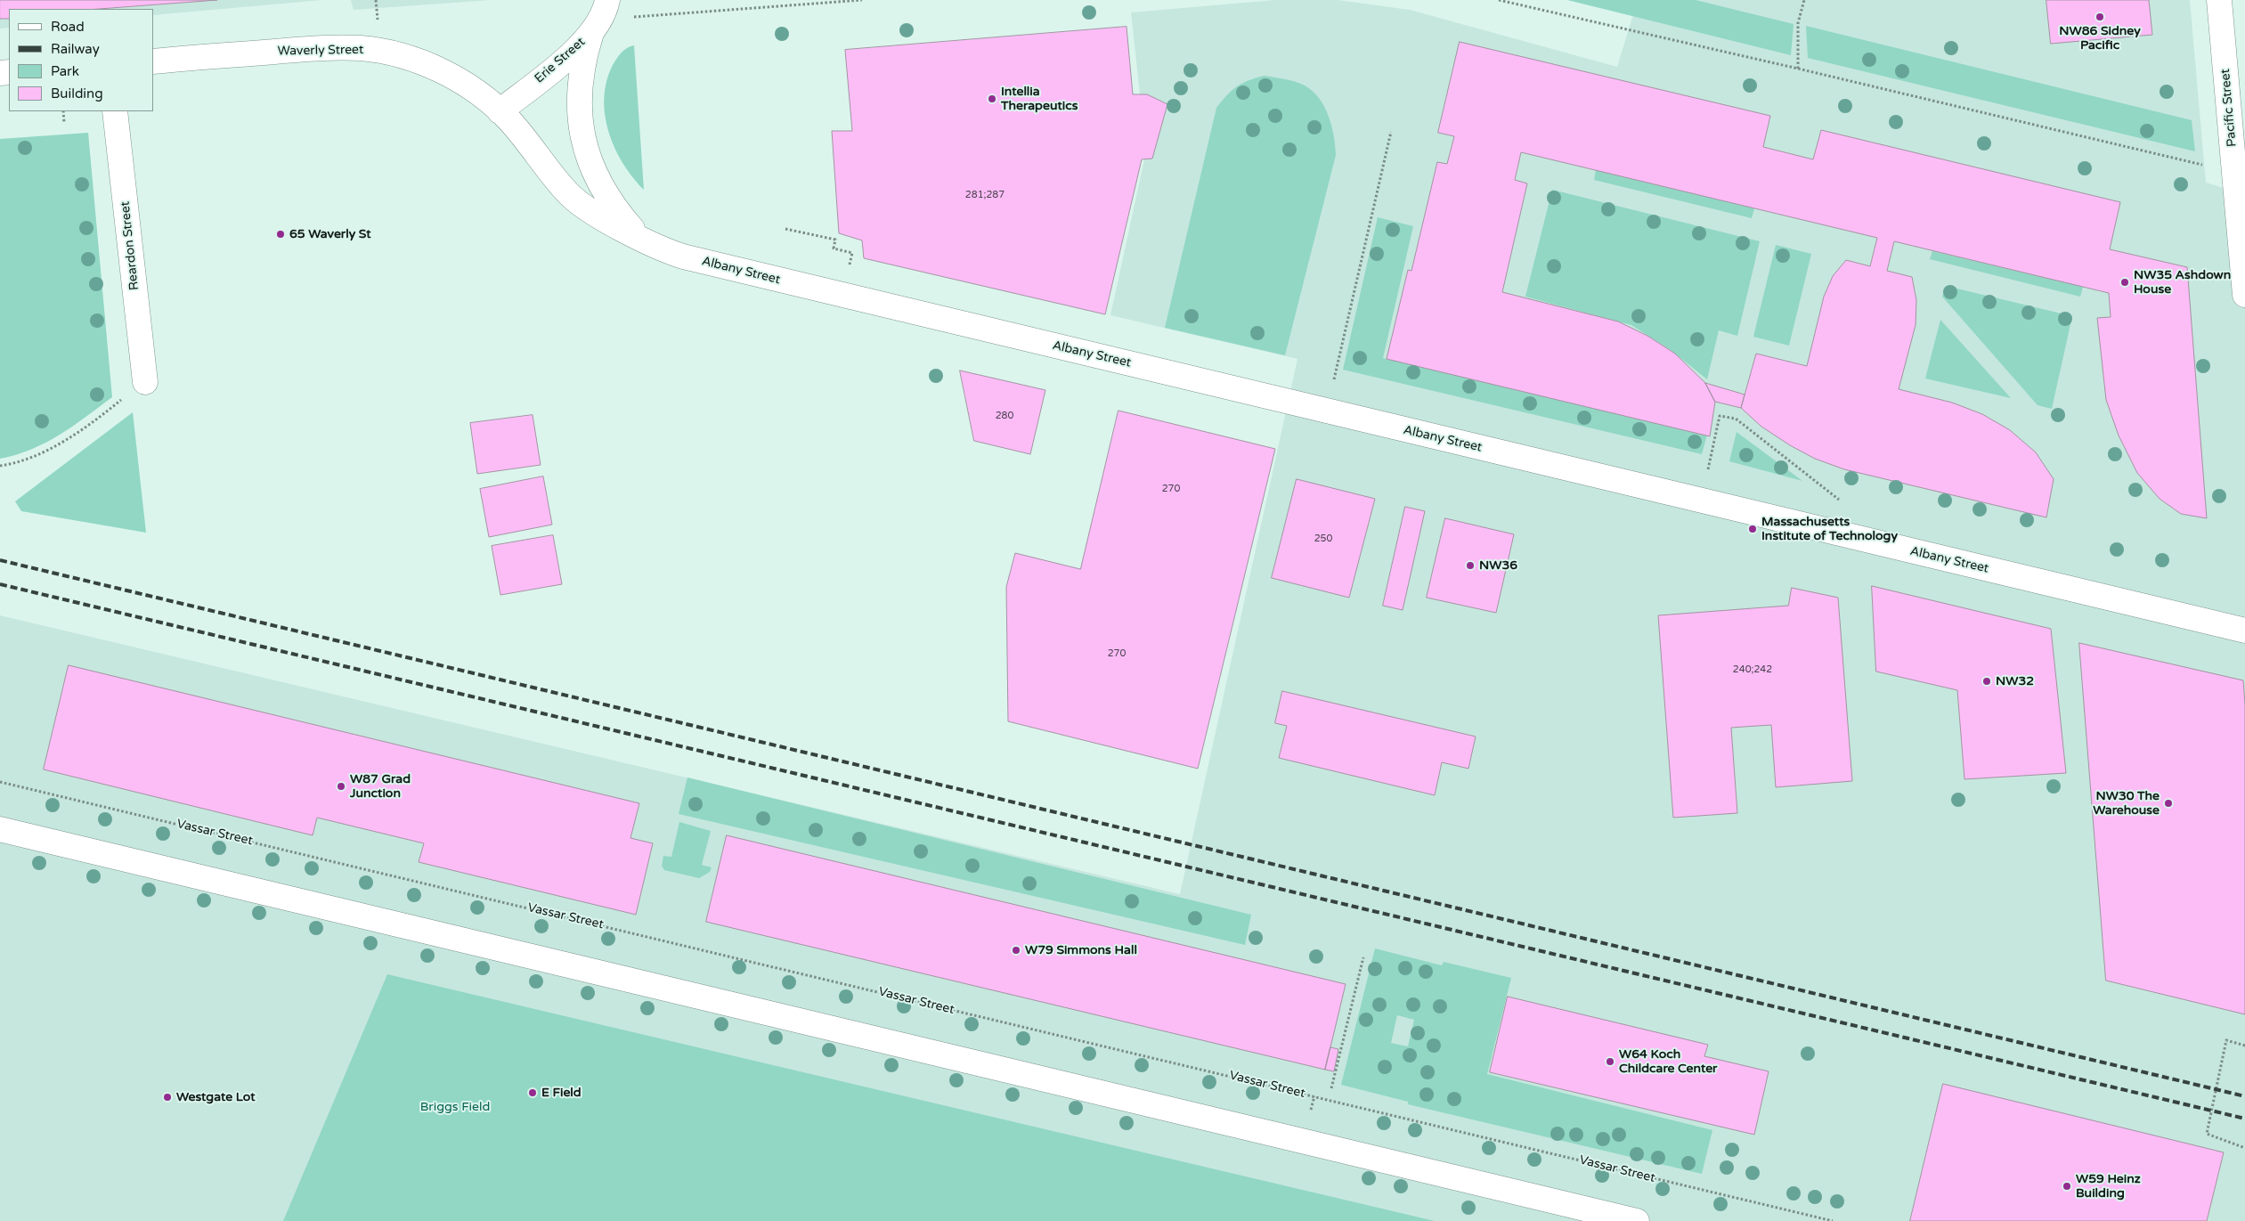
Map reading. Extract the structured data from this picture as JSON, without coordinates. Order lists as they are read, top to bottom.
{
  "streets": {
    "main road": [
      "Waverly Street",
      "Erie Street",
      "Pacific Street",
      "Reardon Street",
      "Albany Street"
    ],
    "path": ["Vassar Street"]
  },
  "crossings": [
    ["Waverly Street", "Erie Street"],
    ["Waverly Street", "Albany Street"],
    ["Erie Street", "Albany Street"]
  ],
  "parks": ["Briggs Field"],
  "places": [
    "NW86 Sidney Pacific",
    "Intellia Therapeutics",
    "65 Waverly St",
    "NW35 Ashdown House",
    "Massachusetts Institute of Technology",
    "NW36",
    "NW32",
    "W87 Grad Junction",
    "NW30 The Warehouse",
    "W79 Simmons Hall",
    "W64 Koch Childcare Center",
    "E Field",
    "Westgate Lot",
    "W59 Heinz Building"
  ],
  "house_numbers": [
    "281;287",
    "280",
    "270",
    "250",
    "270",
    "240;242"
  ],
  "legend": [
    "Road",
    "Railway",
    "Park",
    "Building"
  ]
}
